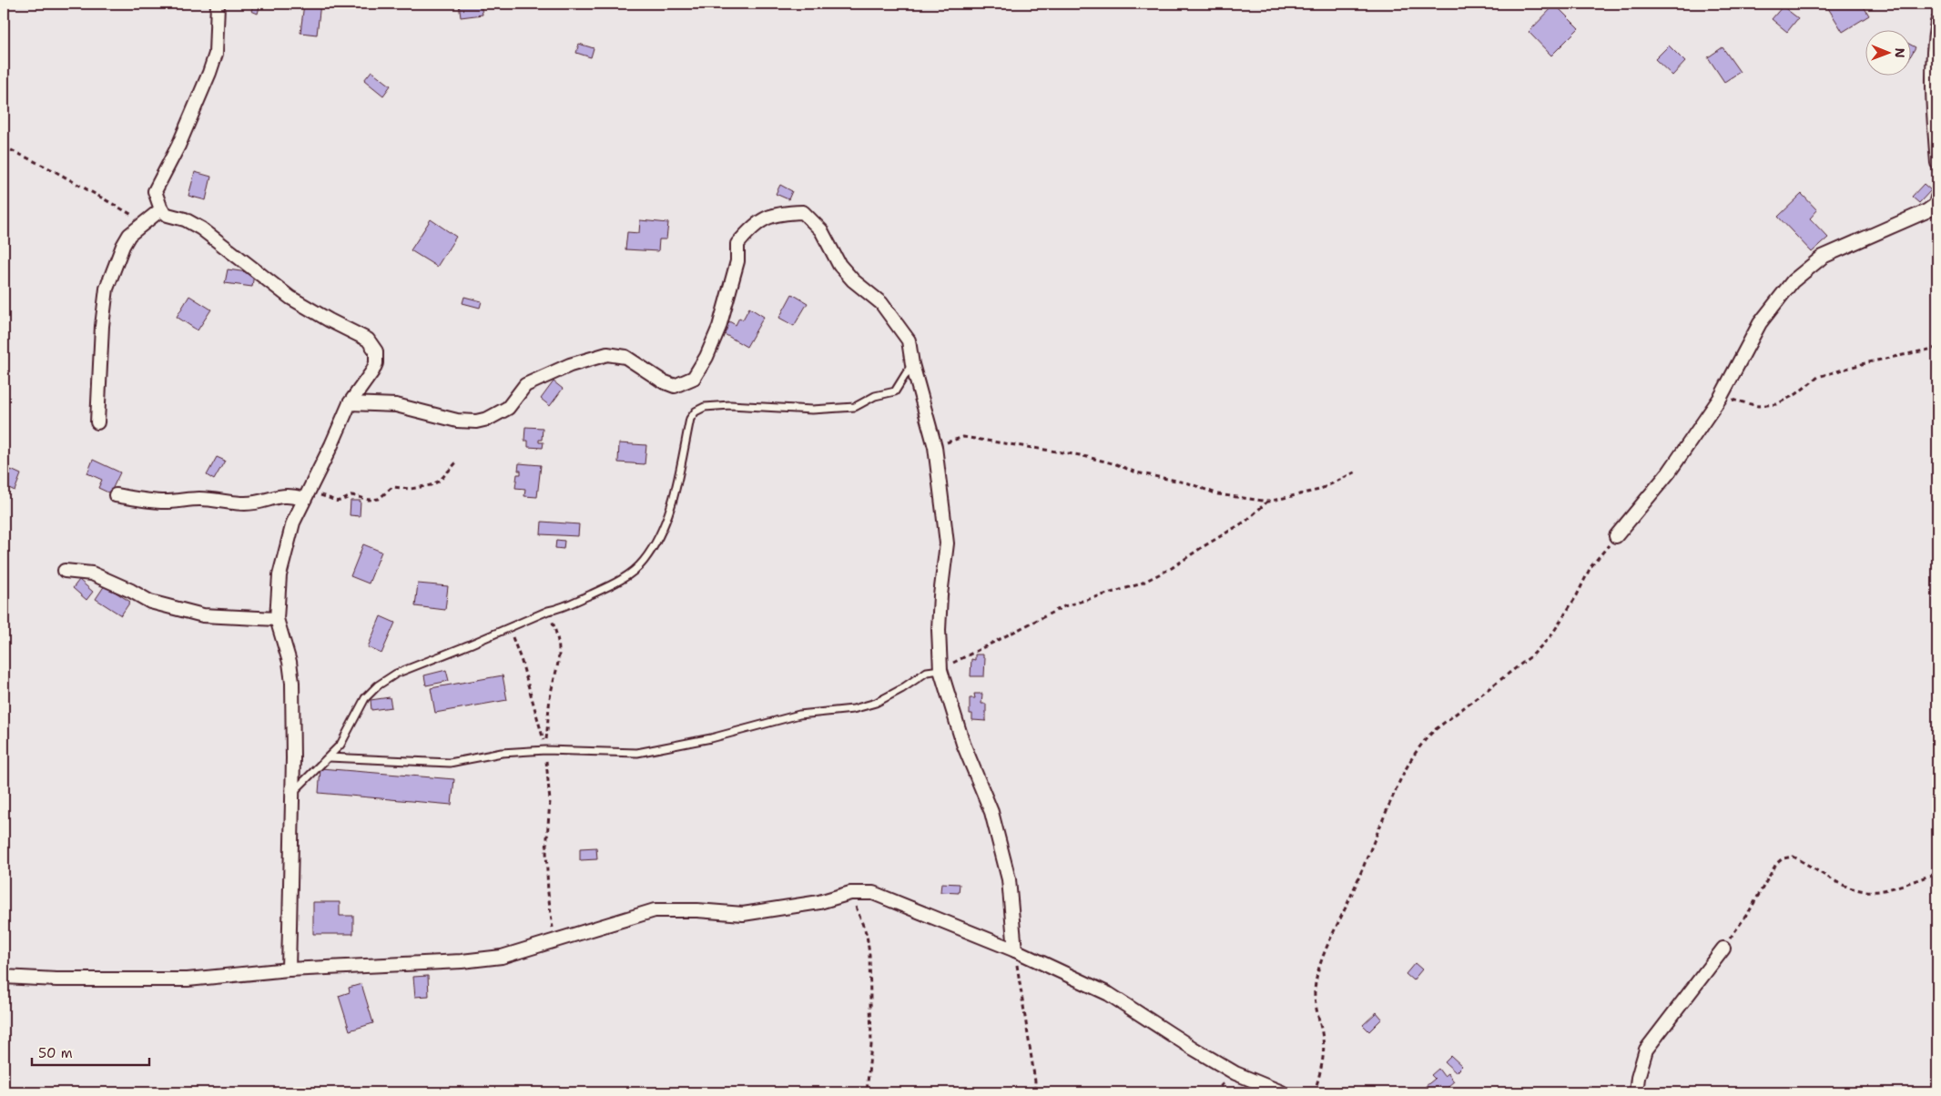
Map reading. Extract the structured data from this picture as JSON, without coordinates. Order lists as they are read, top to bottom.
{
  "scale_bar": "50 m",
  "north": "right"
}
